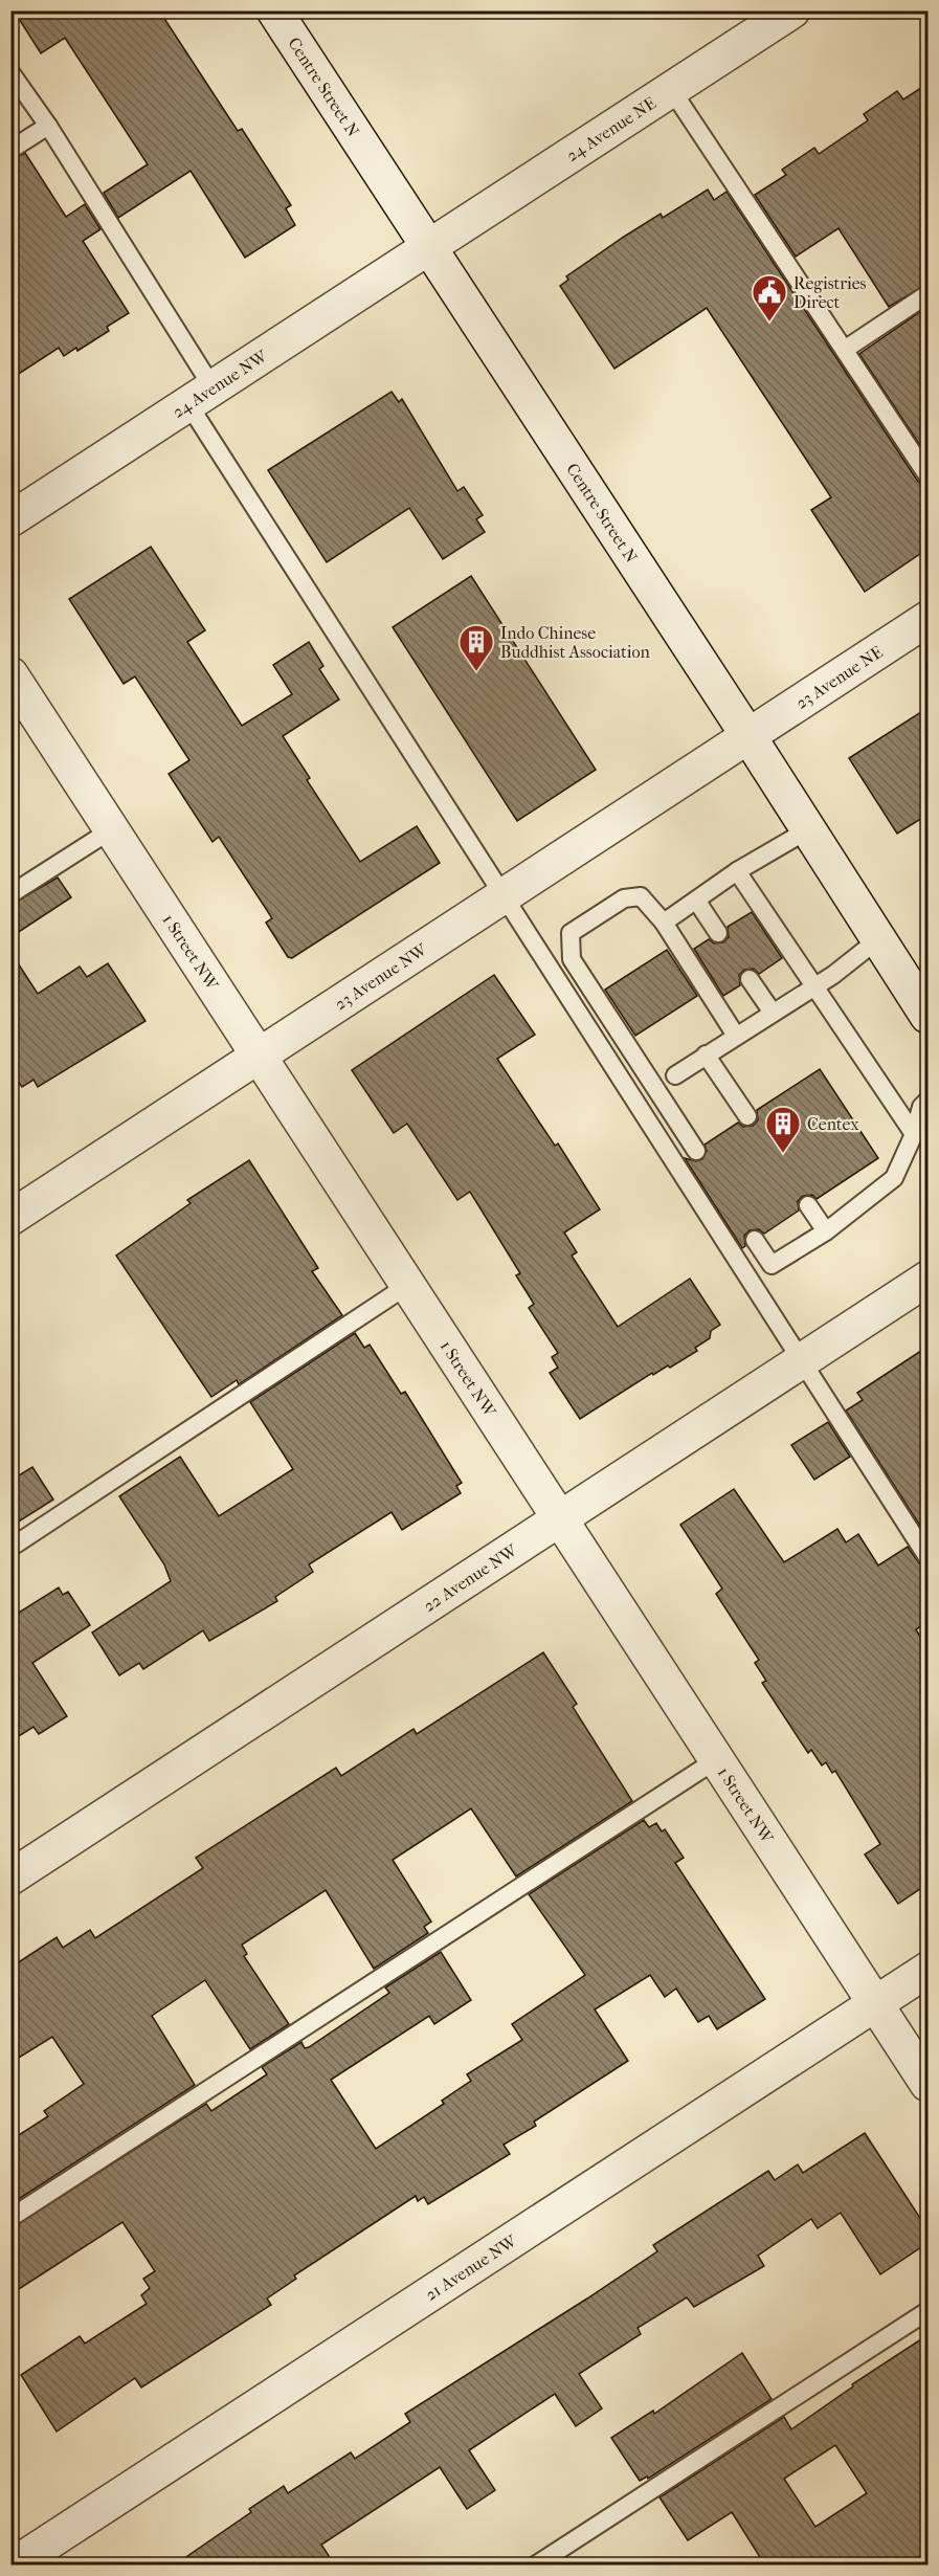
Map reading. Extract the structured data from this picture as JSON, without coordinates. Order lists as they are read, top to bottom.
{
  "streets": {
    "street": [
      "Centre Street N",
      "24 Avenue NE",
      "24 Avenue NW",
      "23 Avenue NE",
      "1 Street NW",
      "23 Avenue NW",
      "22 Avenue NW",
      "21 Avenue NW"
    ]
  },
  "crossings": [
    ["Centre Street N", "24 Avenue NE"],
    ["Centre Street N", "24 Avenue NW"],
    ["Centre Street N", "23 Avenue NE"],
    ["Centre Street N", "23 Avenue NW"],
    ["24 Avenue NE", "24 Avenue NW"],
    ["23 Avenue NE", "23 Avenue NW"],
    ["1 Street NW", "23 Avenue NW"],
    ["1 Street NW", "22 Avenue NW"],
    ["1 Street NW", "21 Avenue NW"]
  ],
  "places": {
    "public building": ["Registries Direct"],
    "building": ["Indo Chinese Buddhist Association", "Centex"]
  }
}
